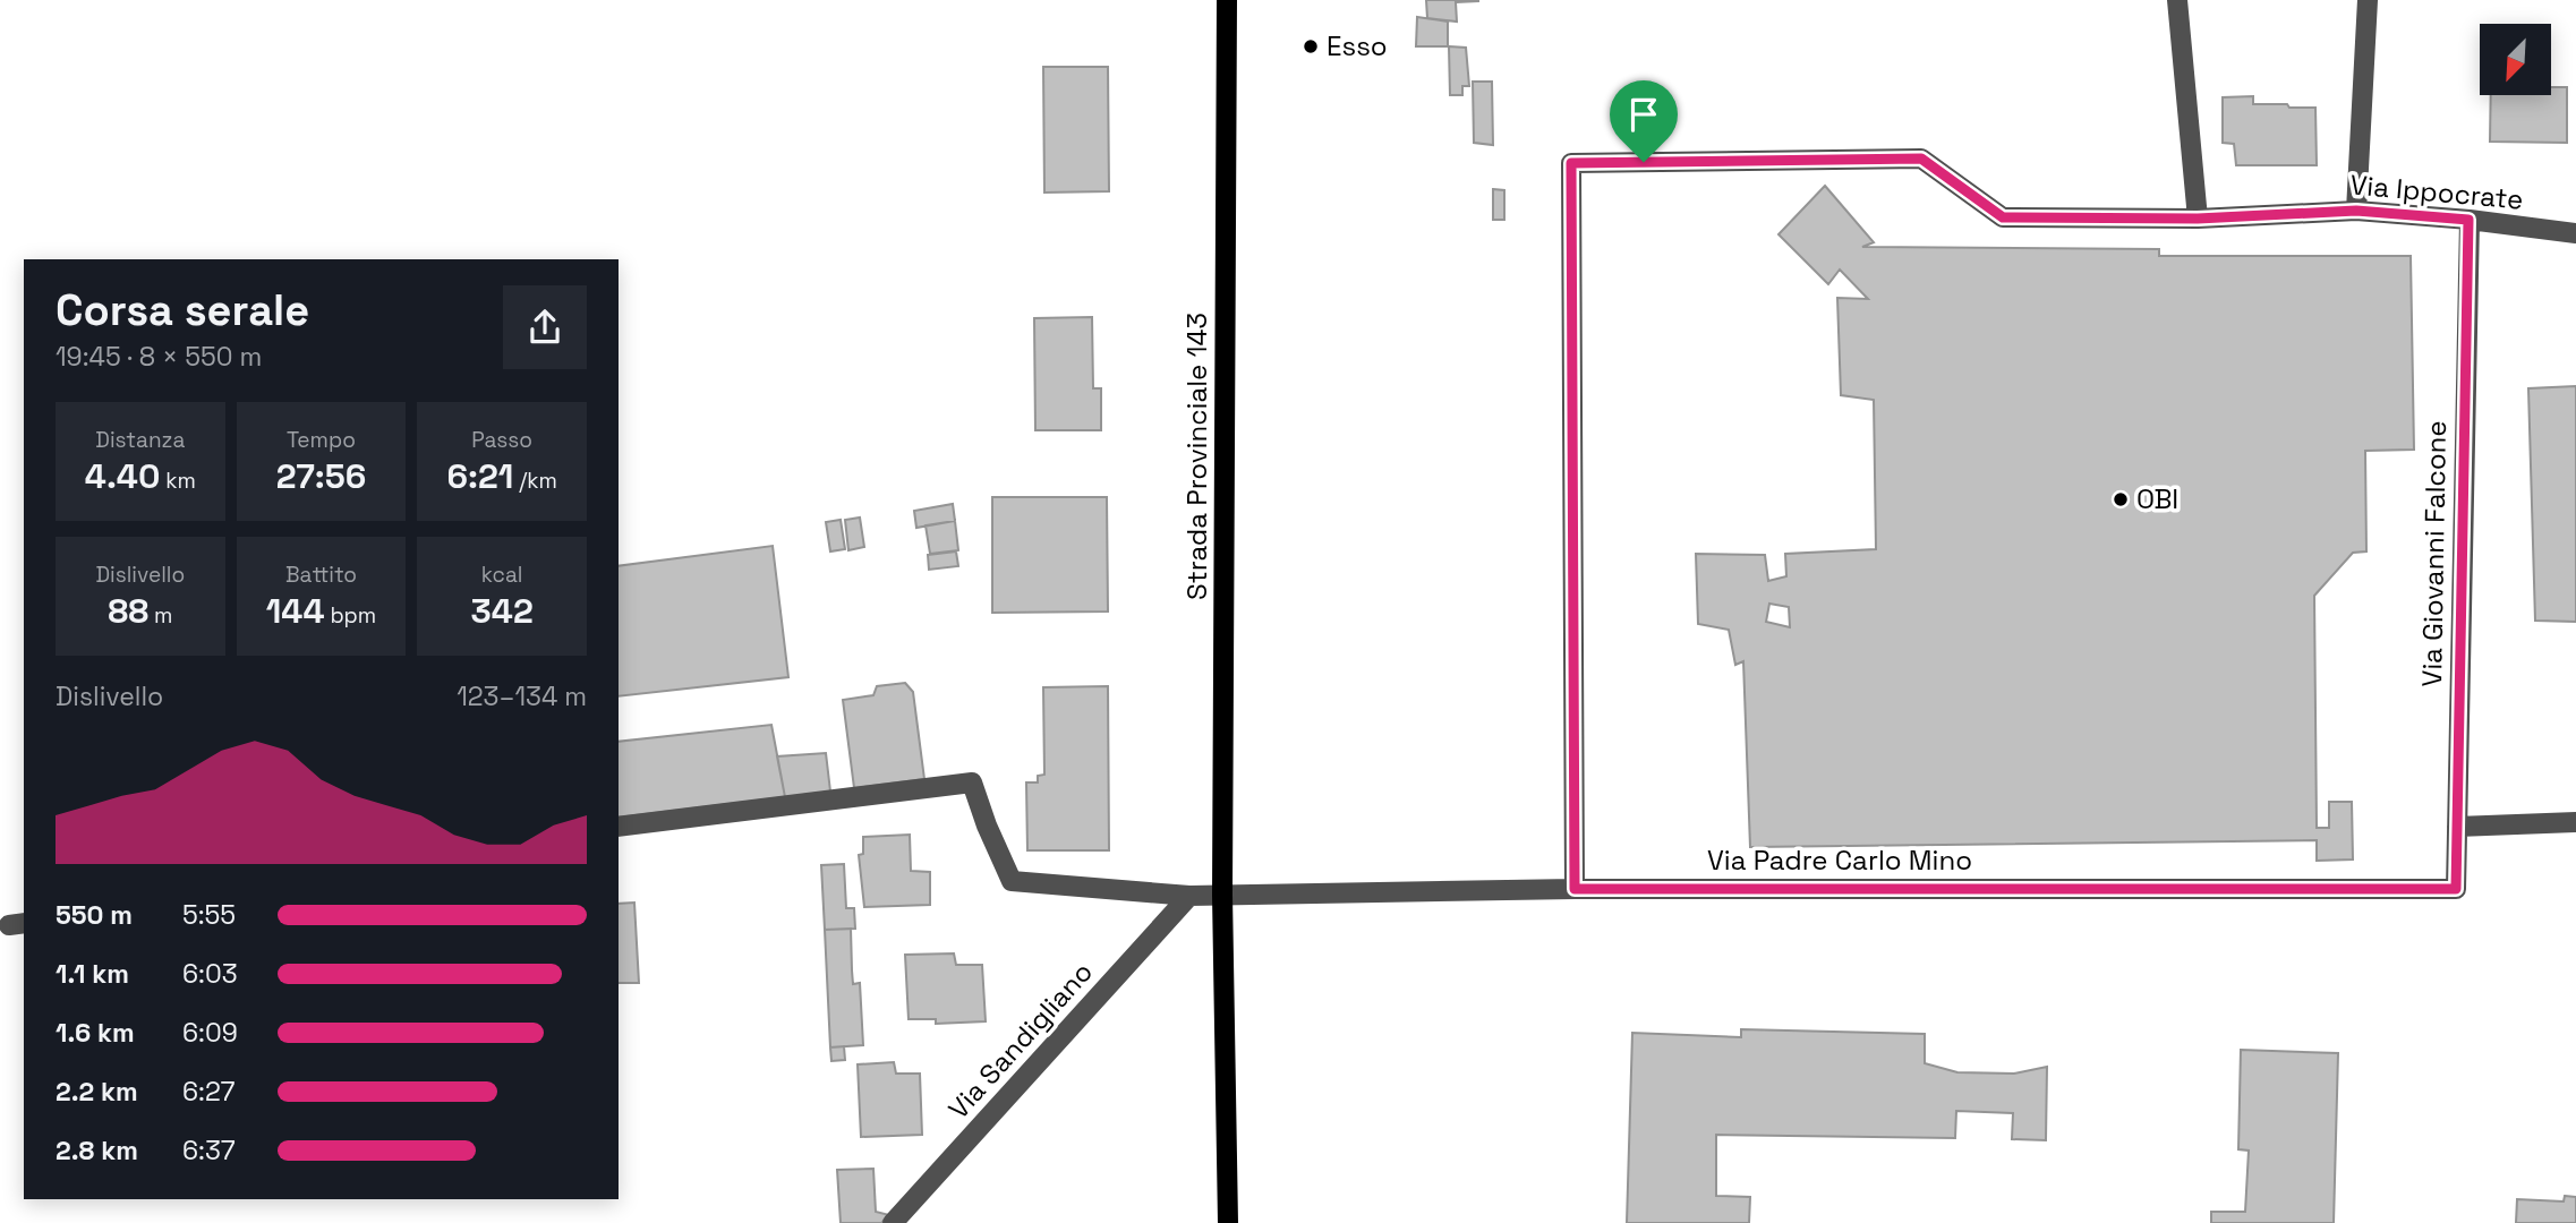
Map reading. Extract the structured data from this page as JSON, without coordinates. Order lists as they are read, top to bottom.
{
  "streets": {
    "main road": ["Strada Provinciale 143"],
    "street": [
      "Via Ippocrate",
      "Via Giovanni Falcone",
      "Via Padre Carlo Mino",
      "Via Sandigliano"
    ]
  },
  "crossings": [
    ["Via Ippocrate", "Via Giovanni Falcone"],
    ["Via Ippocrate", "Via Padre Carlo Mino"],
    ["Strada Provinciale 143", "Via Padre Carlo Mino"],
    ["Via Giovanni Falcone", "Via Padre Carlo Mino"],
    ["Via Padre Carlo Mino", "Via Sandigliano"]
  ],
  "places": ["Esso", "OBI"],
  "north": "bottom left",
  "page": {
    "heading": ["Corsa serale", "19:45 · 8 × 550 m"],
    "stats": [
      ["Distanza", "4.40 km"],
      ["Tempo", "27:56"],
      ["Passo", "6:21 /km"],
      ["Dislivello", "88 m"],
      ["Battito", "144 bpm"],
      ["kcal", "342"]
    ],
    "chart": ["Dislivello", "123–134 m"],
    "list": [
      {
        "name": "550 m",
        "note": "5:55"
      },
      {
        "name": "1.1 km",
        "note": "6:03"
      },
      {
        "name": "1.6 km",
        "note": "6:09"
      },
      {
        "name": "2.2 km",
        "note": "6:27"
      },
      {
        "name": "2.8 km",
        "note": "6:37"
      }
    ]
  }
}
